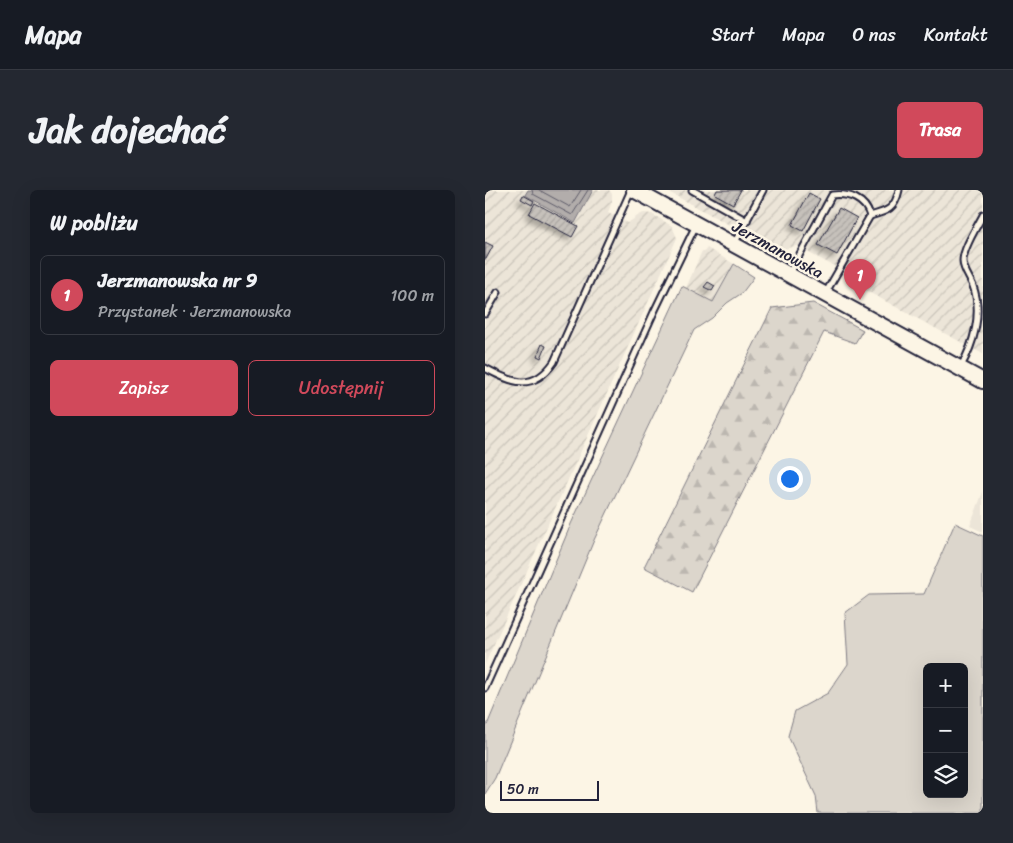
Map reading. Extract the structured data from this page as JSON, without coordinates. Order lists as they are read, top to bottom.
{
  "streets": {
    "street": ["Jerzmanowska"]
  },
  "scale_bar": "50 m",
  "page": {
    "header": "Mapa",
    "nav": [
      "Start",
      "Mapa",
      "O nas",
      "Kontakt"
    ],
    "title": "Jak dojechać",
    "buttons": [
      "Trasa",
      ["Zapisz", "Udostępnij"]
    ],
    "heading": "W pobliżu",
    "list": [
      {
        "mark": "1",
        "name": "Jerzmanowska nr 9",
        "note": "Przystanek · Jerzmanowska",
        "value": "100 m"
      }
    ],
    "pins": "1",
    "map_buttons": ["+", "−"],
    "scale": "50 m"
  }
}
